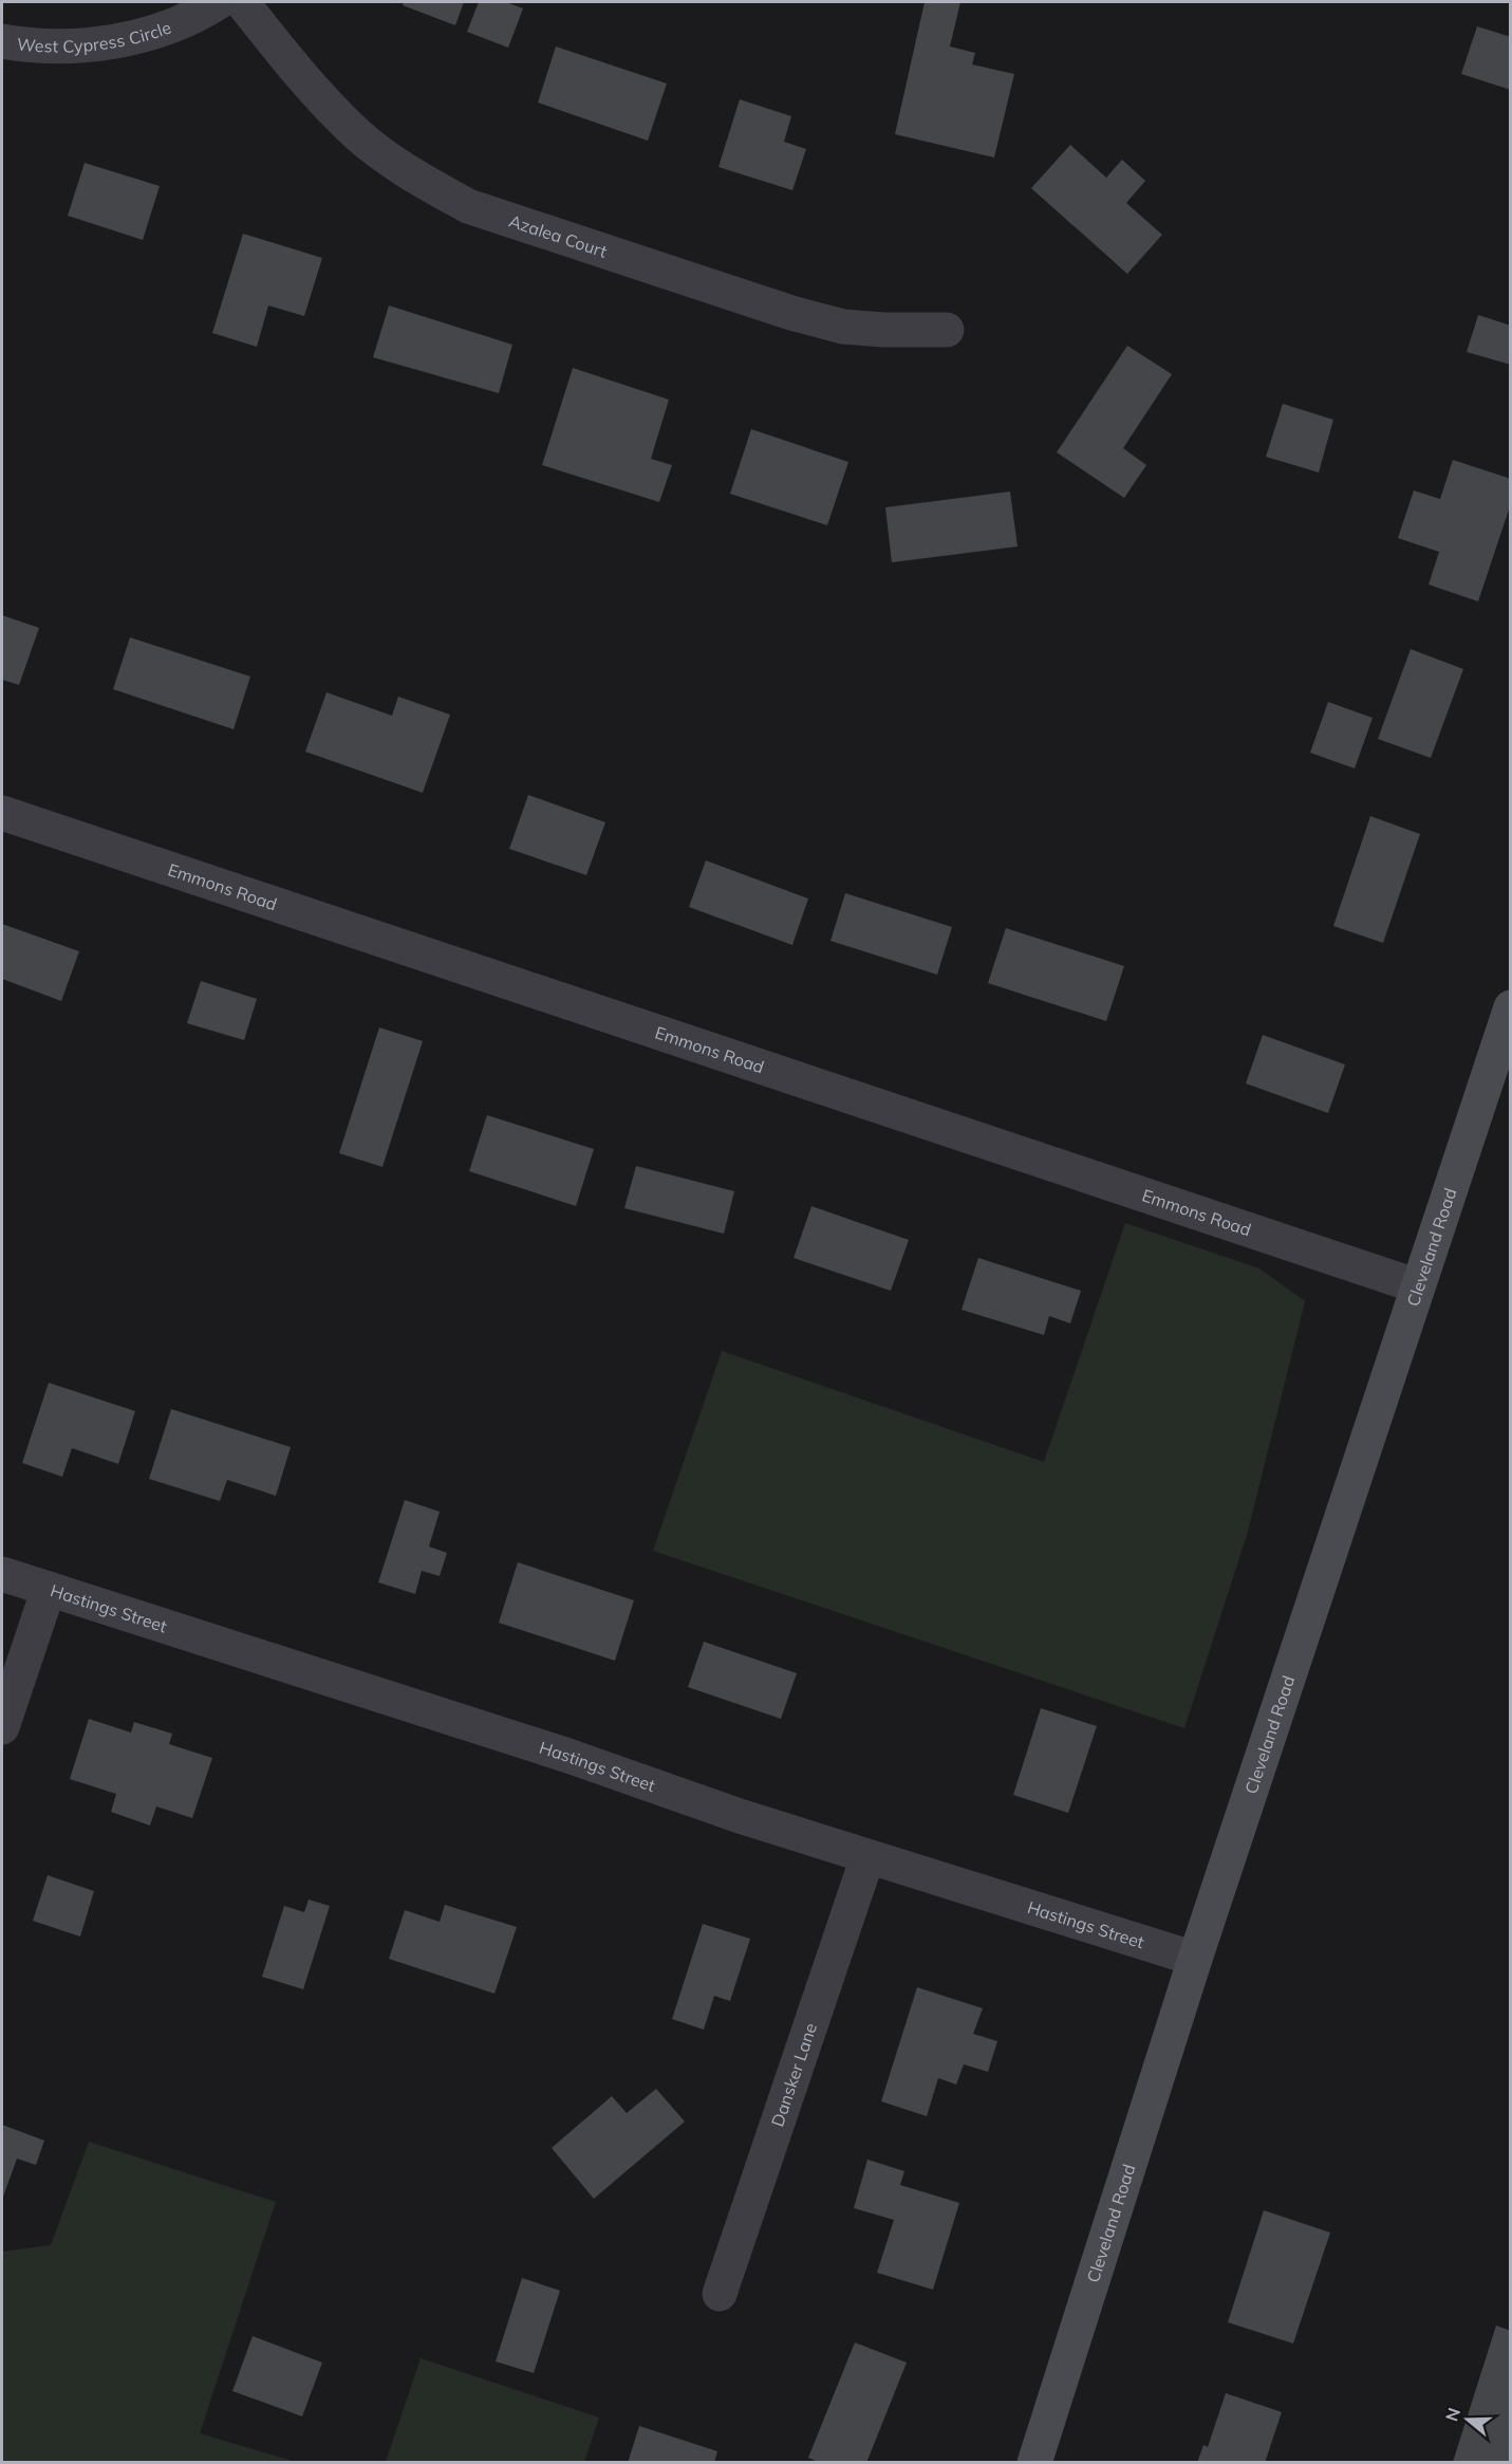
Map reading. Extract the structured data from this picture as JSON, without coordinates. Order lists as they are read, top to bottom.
{
  "streets": {
    "main road": ["Cleveland Road"],
    "street": [
      "West Cypress Circle",
      "Azalea Court",
      "Emmons Road",
      "Hastings Street",
      "Dansker Lane"
    ]
  },
  "crossings": [
    ["Emmons Road", "Cleveland Road"],
    ["Cleveland Road", "Hastings Street"],
    ["Hastings Street", "Dansker Lane"]
  ],
  "north": "left"
}
